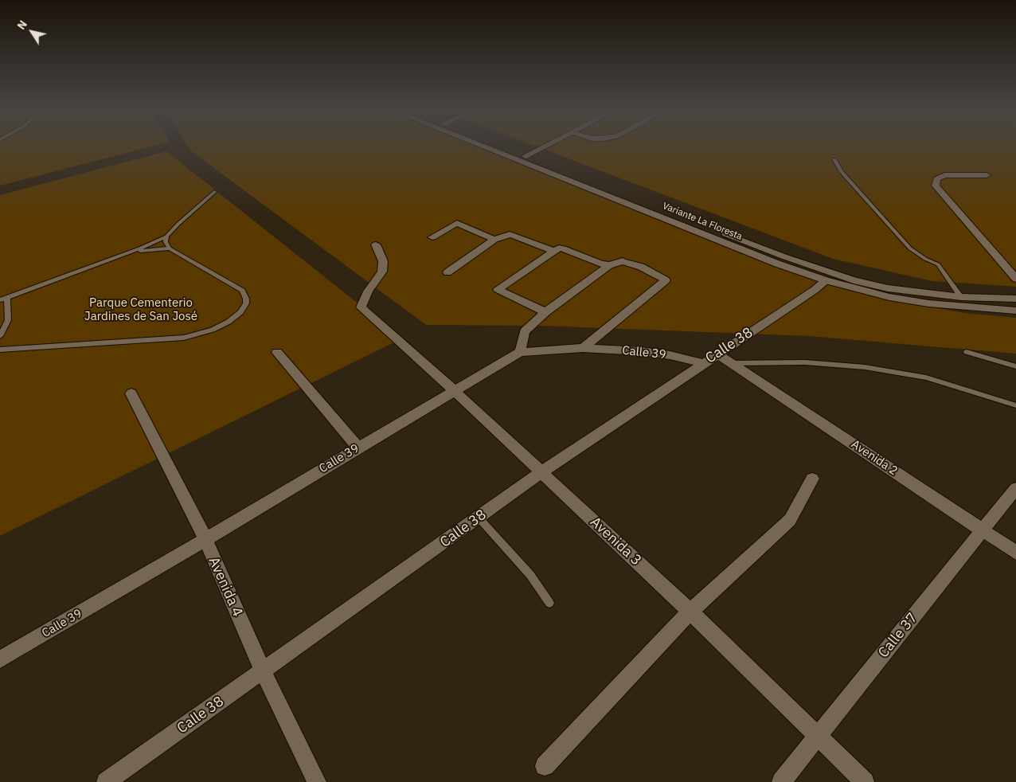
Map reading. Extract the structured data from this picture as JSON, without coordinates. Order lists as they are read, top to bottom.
{
  "streets": {
    "street": [
      "Variante La Floresta",
      "Calle 38",
      "Calle 39",
      "Avenida 2",
      "Avenida 3",
      "Avenida 4",
      "Calle 37"
    ]
  },
  "crossings": [
    ["Variante La Floresta", "Calle 38"],
    ["Calle 38", "Calle 39"],
    ["Calle 38", "Avenida 3"],
    ["Calle 38", "Avenida 4"],
    ["Calle 39", "Avenida 3"],
    ["Calle 39", "Avenida 4"],
    ["Avenida 2", "Calle 37"],
    ["Avenida 3", "Calle 37"]
  ],
  "parks": ["Parque Cementerio Jardines de San José"],
  "north": "top left"
}
